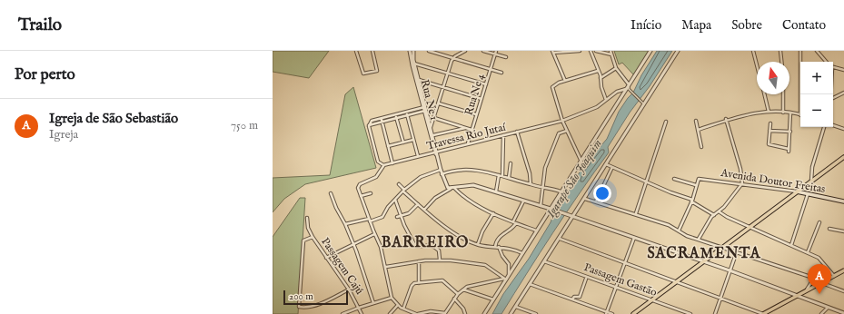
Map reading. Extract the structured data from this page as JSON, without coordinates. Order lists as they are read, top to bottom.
{
  "streets": {
    "main road": ["Avenida Doutor Freitas"],
    "street": [
      "Rua Ne 4",
      "Rua Ne 1",
      "Travessa Rio Jutaí",
      "Passagem Cajú",
      "Passagem Gastão"
    ]
  },
  "crossings": [
    ["Rua Ne 4", "Travessa Rio Jutaí"],
    ["Rua Ne 1", "Travessa Rio Jutaí"]
  ],
  "districts": ["BARREIRO", "SACRAMENTA"],
  "water": ["Igarapé São Joaquim"],
  "scale_bar": "200 m",
  "north": "top",
  "page": {
    "header": "Trailo",
    "nav": [
      "Início",
      "Mapa",
      "Sobre",
      "Contato"
    ],
    "heading": "Por perto",
    "map_buttons": ["+", "−"],
    "list": [
      {
        "mark": "A",
        "name": "Igreja de São Sebastião",
        "note": "Igreja",
        "value": "750 m"
      }
    ],
    "pins": "A",
    "scale": "200 m"
  }
}
